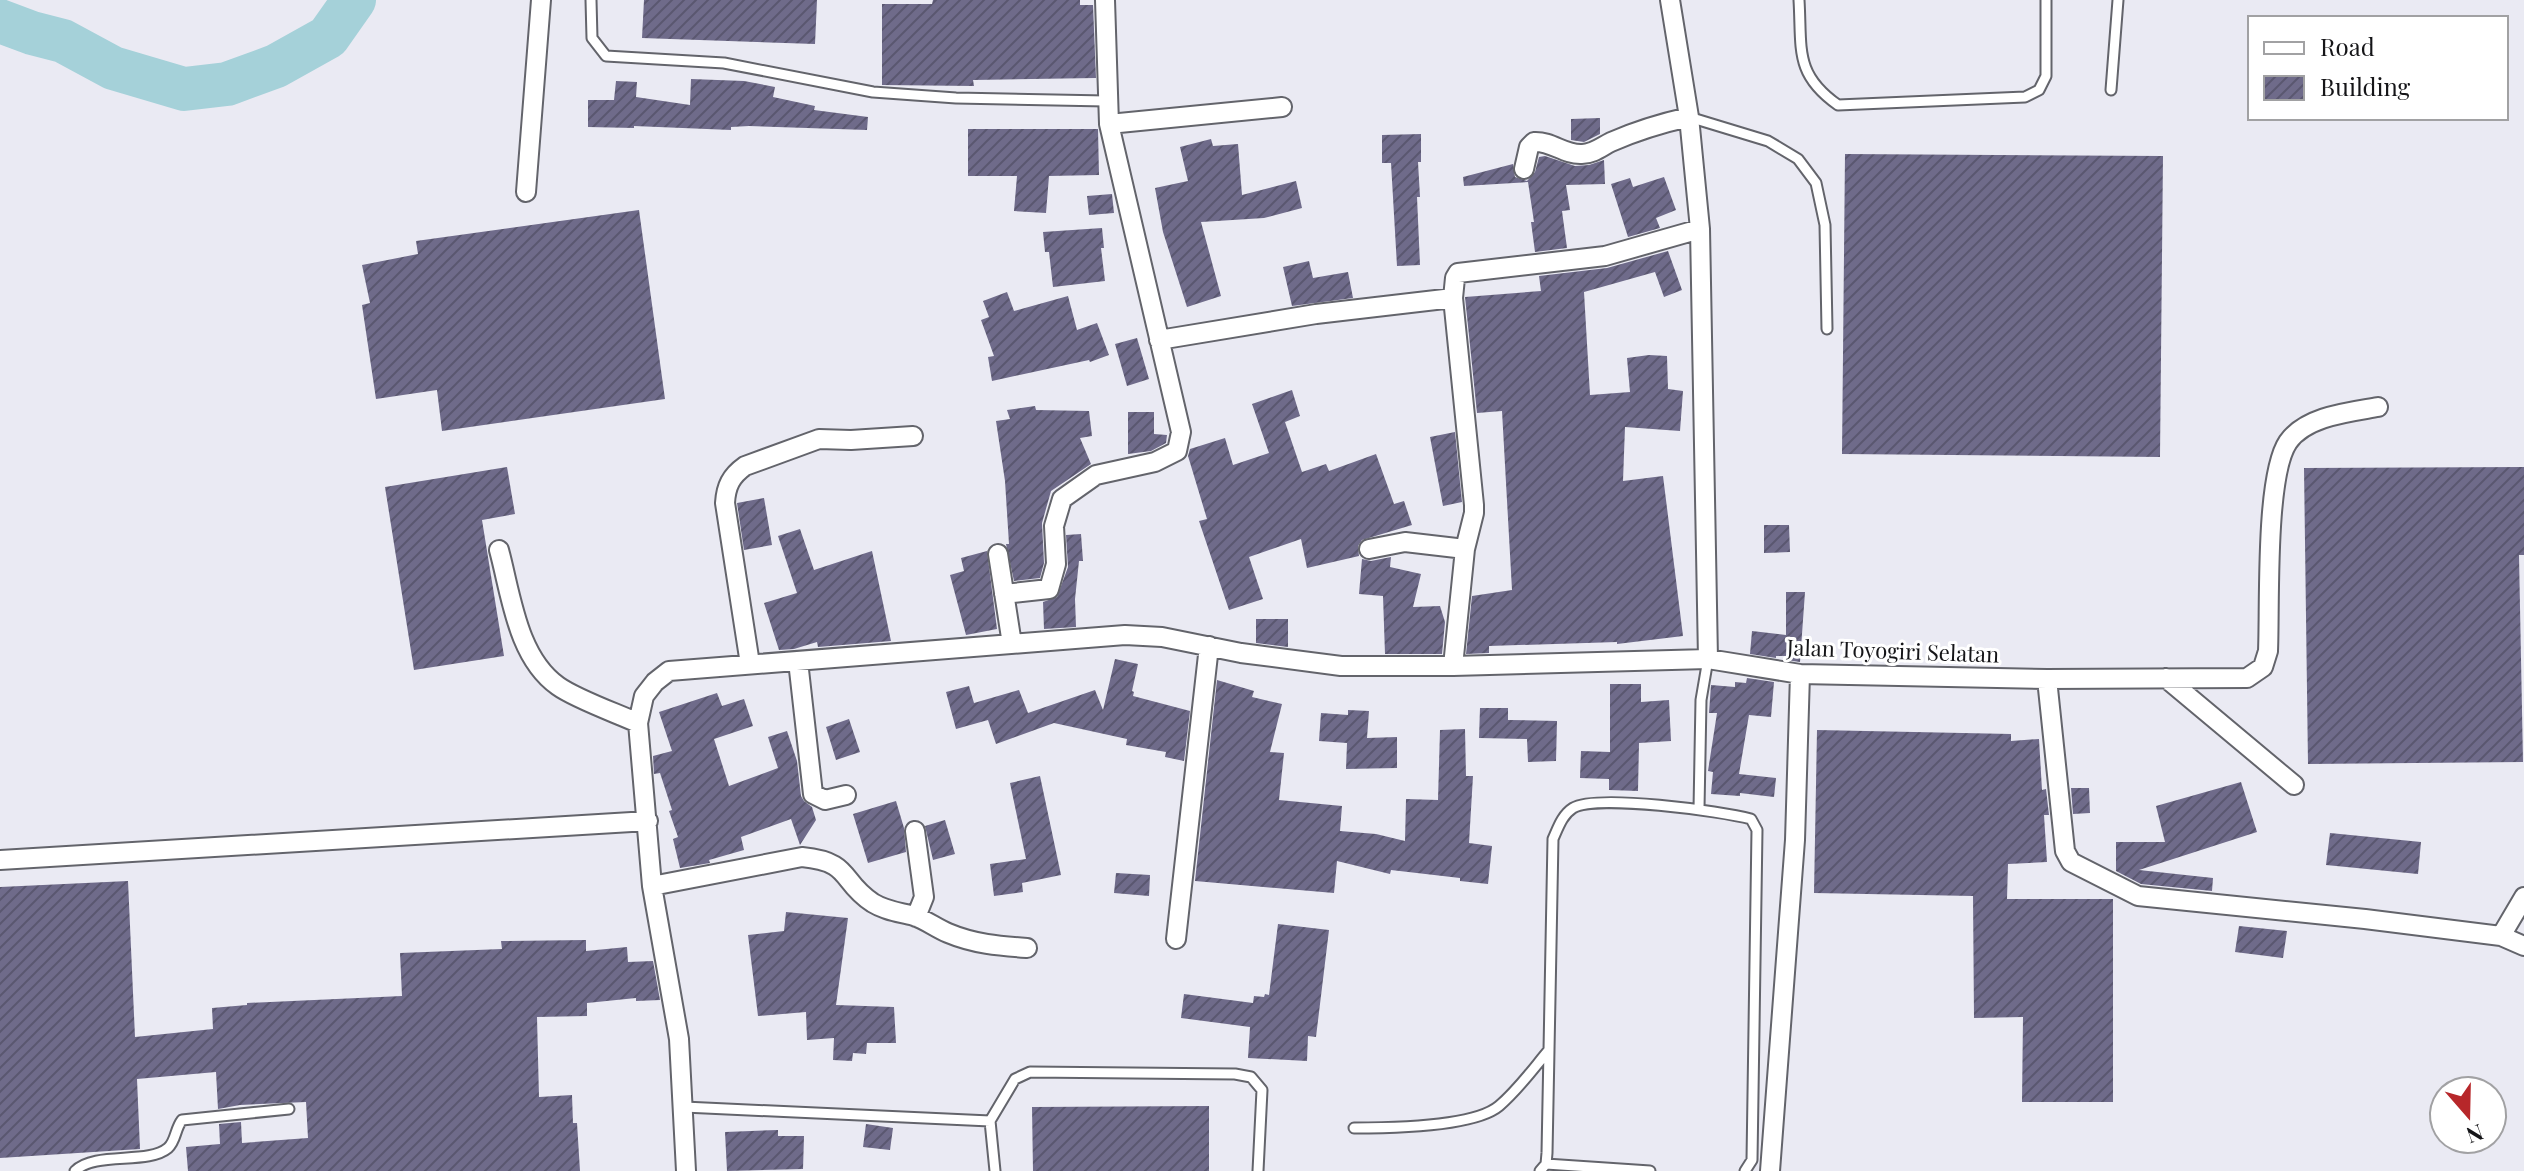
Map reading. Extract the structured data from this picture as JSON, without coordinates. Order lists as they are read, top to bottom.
{
  "streets": {
    "street": ["Jalan Toyogiri Selatan"]
  },
  "legend": ["Road", "Building"],
  "north": "bottom"
}
